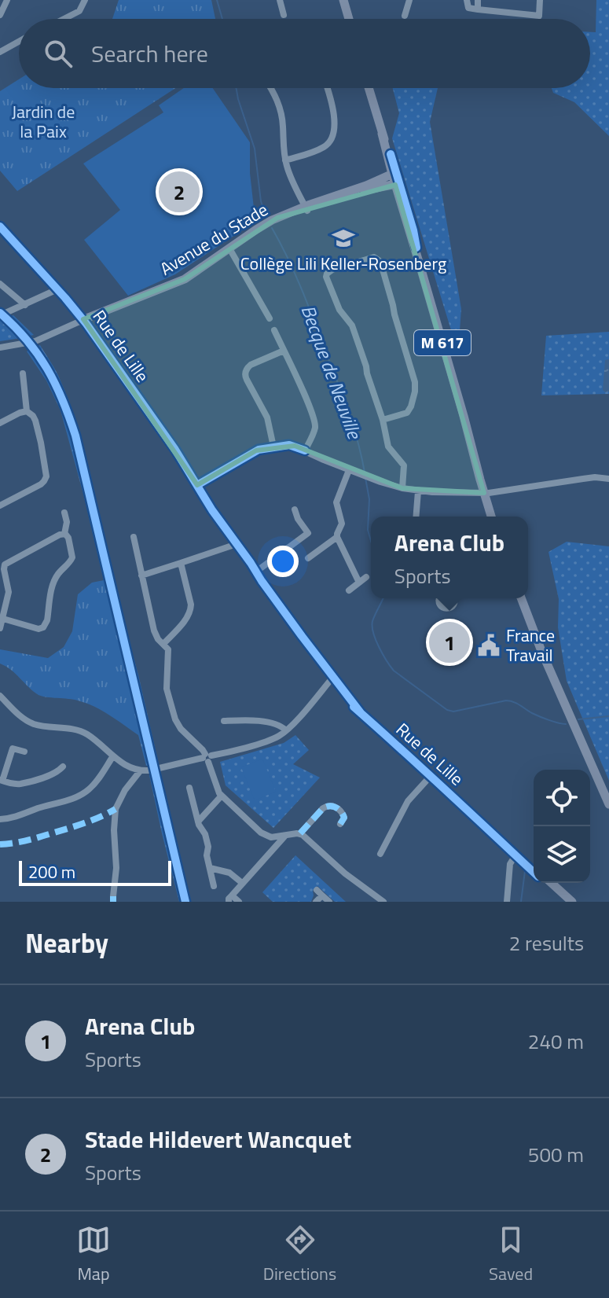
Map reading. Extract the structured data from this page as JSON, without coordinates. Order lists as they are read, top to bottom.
{
  "streets": {
    "main road": ["Avenue du Stade", "M 617", "Rue de Lille"]
  },
  "crossings": [
    ["Avenue du Stade", "M 617"],
    ["Avenue du Stade", "Rue de Lille"]
  ],
  "water": ["Becque de Neuville"],
  "parks": ["Jardin de la Paix"],
  "places": {
    "school or university": ["Collège Lili Keller-Rosenberg"],
    "public building": ["France Travail"]
  },
  "scale_bar": "200 m",
  "page": {
    "search": "Search here",
    "pins": ["2", "1"],
    "popup": ["Arena Club", "Sports"],
    "scale": "200 m",
    "heading": ["Nearby", "2 results"],
    "list": [
      {
        "mark": "1",
        "name": "Arena Club",
        "note": "Sports",
        "value": "240 m"
      },
      {
        "mark": "2",
        "name": "Stade Hildevert Wancquet",
        "note": "Sports",
        "value": "500 m"
      }
    ],
    "nav": ["Map", "Directions", "Saved"]
  }
}
